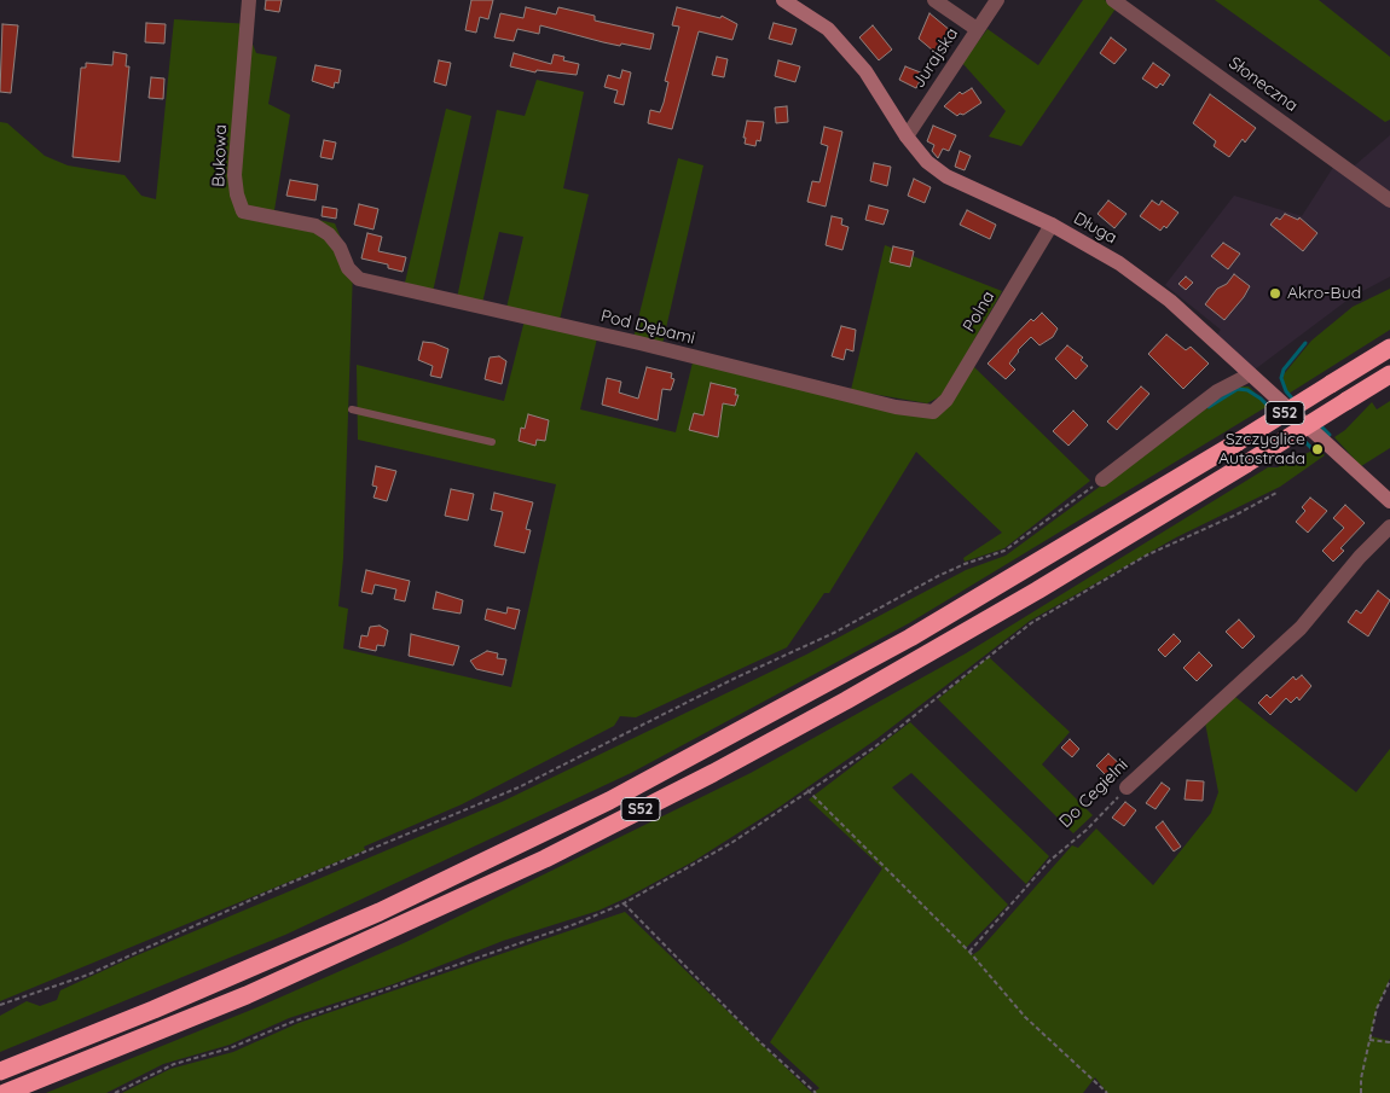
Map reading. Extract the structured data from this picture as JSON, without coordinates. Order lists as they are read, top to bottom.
{
  "streets": {
    "highway": ["S52"],
    "street": [
      "Jurajska",
      "Słoneczna",
      "Bukowa",
      "Długa",
      "Polna",
      "Pod Dębami",
      "Do Cegielni"
    ]
  },
  "crossings": [
    ["Jurajska", "Długa"],
    ["Bukowa", "Pod Dębami"],
    ["Długa", "Polna"],
    ["Polna", "Pod Dębami"]
  ],
  "places": ["Akro-Bud", "Szczyglice Autostrada"]
}
